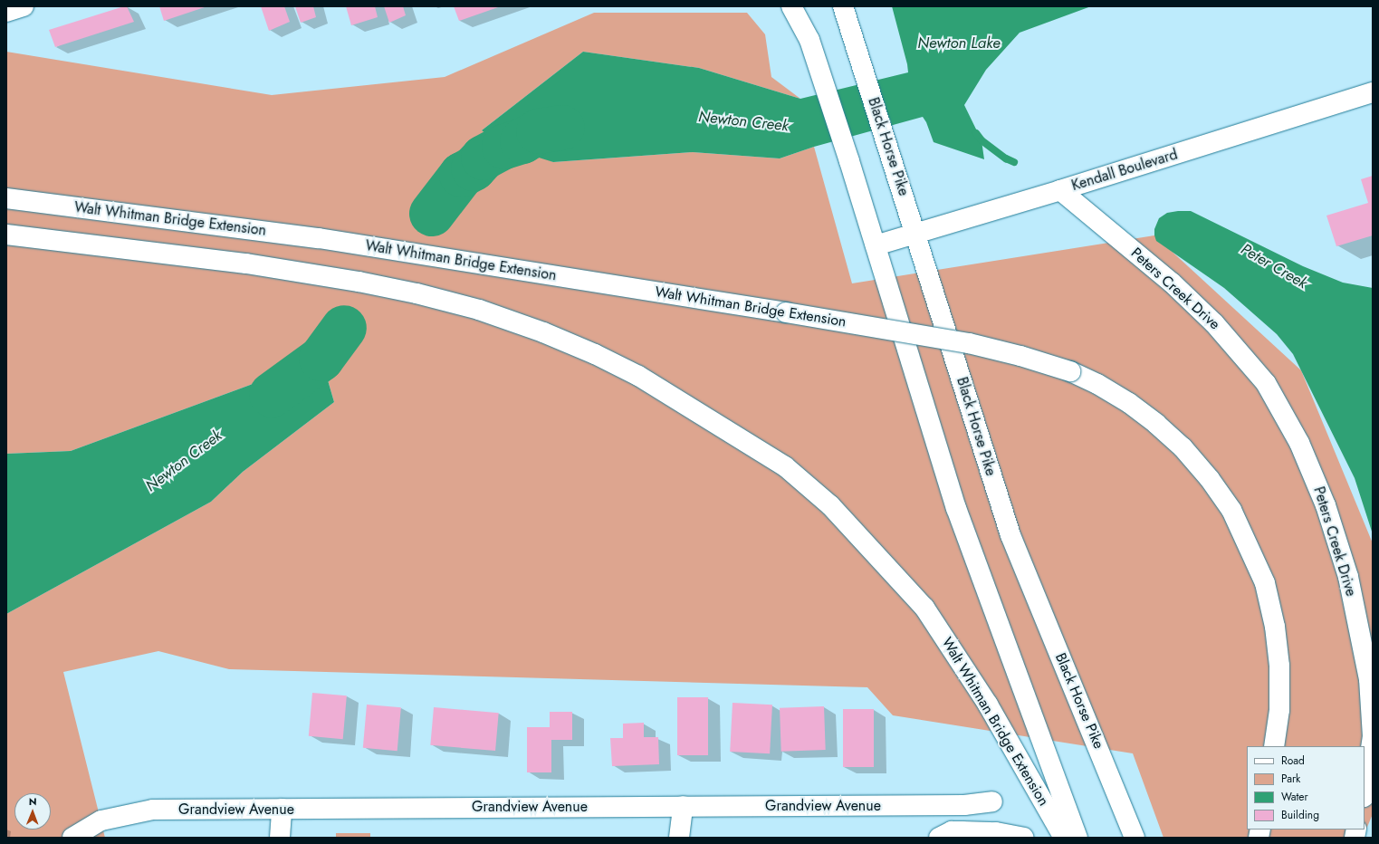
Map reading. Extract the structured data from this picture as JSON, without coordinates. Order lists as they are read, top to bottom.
{
  "streets": {
    "main road": [
      "Black Horse Pike",
      "Kendall Boulevard",
      "Walt Whitman Bridge Extension",
      "Peters Creek Drive",
      "Grandview Avenue"
    ]
  },
  "crossings": [
    ["Black Horse Pike", "Kendall Boulevard"],
    ["Kendall Boulevard", "Peters Creek Drive"]
  ],
  "water": ["Newton Lake", "Newton Creek", "Peter Creek"],
  "legend": [
    "Road",
    "Park",
    "Water",
    "Building"
  ],
  "north": "top"
}
